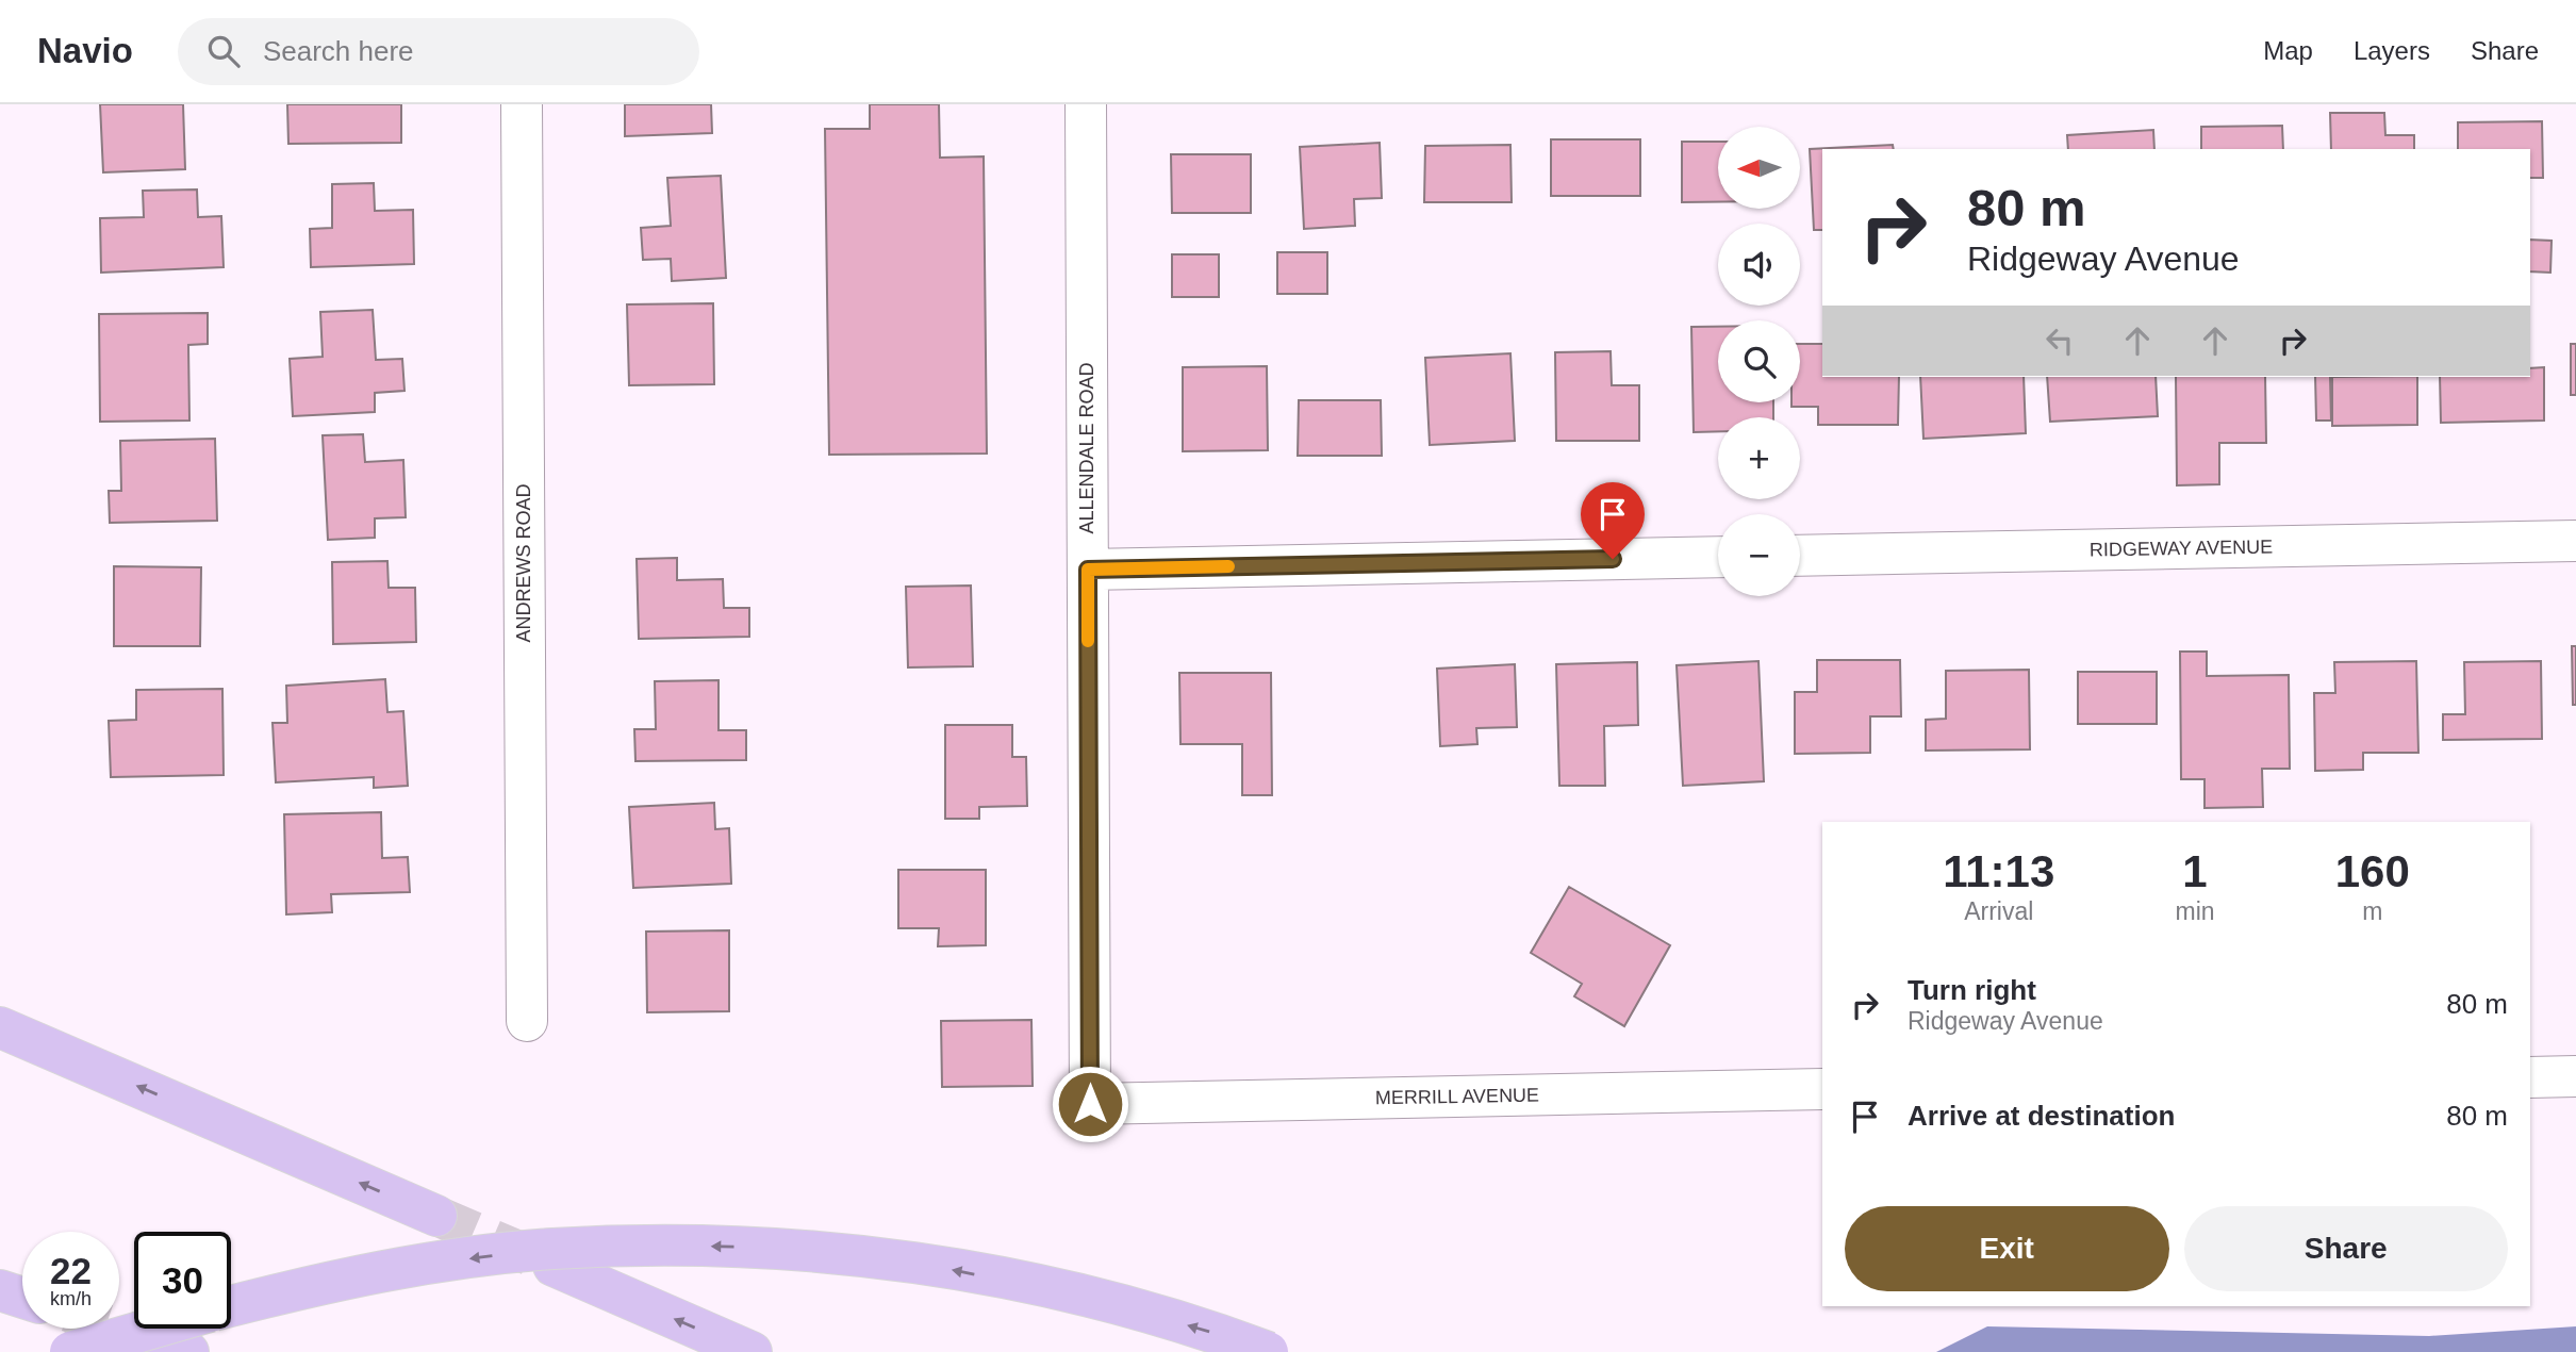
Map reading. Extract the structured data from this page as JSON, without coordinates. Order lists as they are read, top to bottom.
{
  "streets": {
    "street": [
      "ALLENDALE ROAD",
      "RIDGEWAY AVENUE",
      "ANDREWS ROAD",
      "MERRILL AVENUE"
    ]
  },
  "crossings": [
    ["ALLENDALE ROAD", "MERRILL AVENUE"]
  ],
  "north": "left",
  "page": {
    "header": "Navio",
    "search": "Search here",
    "nav": ["Map", "Layers", "Share"],
    "map_buttons": ["+", "−"],
    "turn": ["80 m", "Ridgeway Avenue"],
    "eta": [
      "11:13",
      "Arrival",
      "1",
      "min",
      "160",
      "m"
    ],
    "list": [
      {
        "name": "Turn right",
        "note": "Ridgeway Avenue",
        "value": "80 m"
      },
      {
        "name": "Arrive at destination",
        "value": "80 m"
      }
    ],
    "buttons": ["Exit", "Share"],
    "speed": "22 km/h",
    "limit": "30"
  }
}
